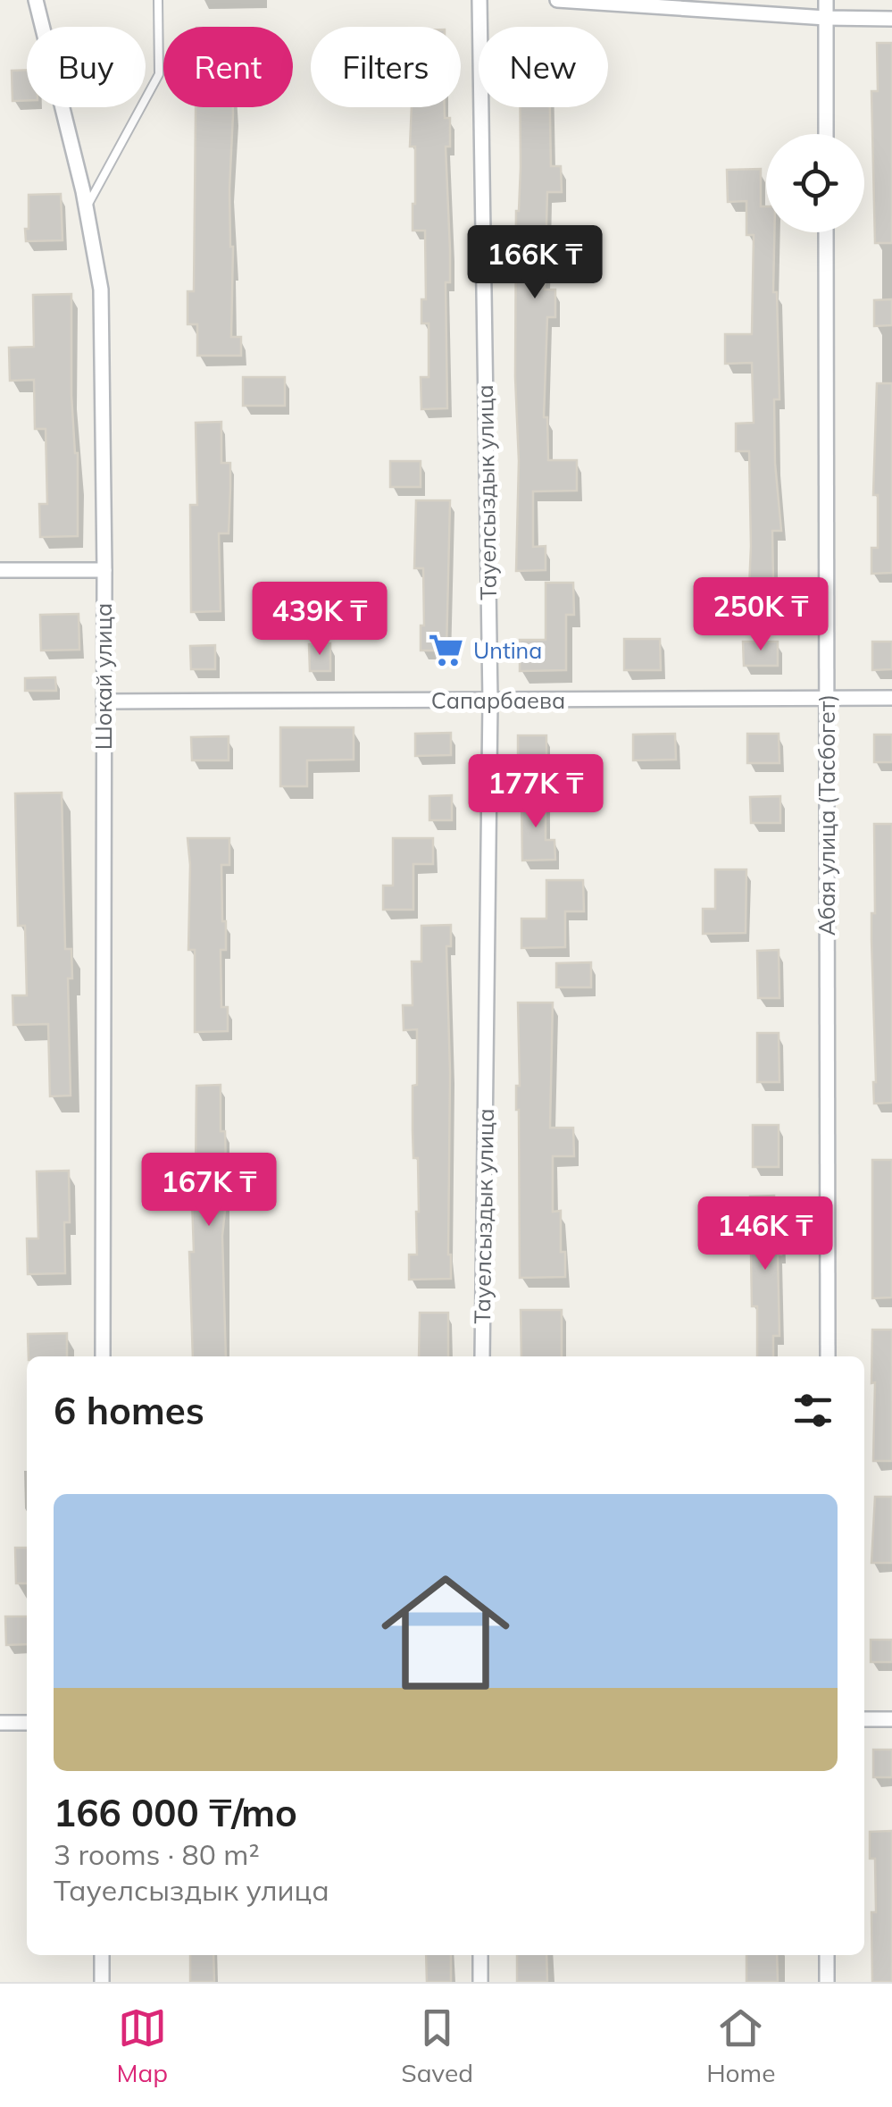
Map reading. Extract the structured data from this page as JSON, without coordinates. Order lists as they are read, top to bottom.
{
  "streets": {
    "street": [
      "Тауелсыздык улица",
      "Шокай улица",
      "Сапарбаева",
      "Абая улица (Тасбогет)"
    ]
  },
  "crossings": [
    ["Тауелсыздык улица", "Сапарбаева"],
    ["Шокай улица", "Сапарбаева"],
    ["Сапарбаева", "Абая улица (Тасбогет)"]
  ],
  "places": {
    "supermarket": ["Untina"]
  },
  "page": {
    "chip": [
      "Buy",
      "Rent",
      "Filters",
      "New"
    ],
    "price": [
      "166K ₸",
      "250K ₸",
      "439K ₸",
      "177K ₸",
      "167K ₸",
      "146K ₸"
    ],
    "heading": "6 homes",
    "list": [
      {
        "name": "166 000 ₸/mo",
        "note": "3 rooms · 80 m² · Тауелсыздык улица"
      }
    ],
    "tabs": ["Map", "Saved", "Home"]
  }
}
